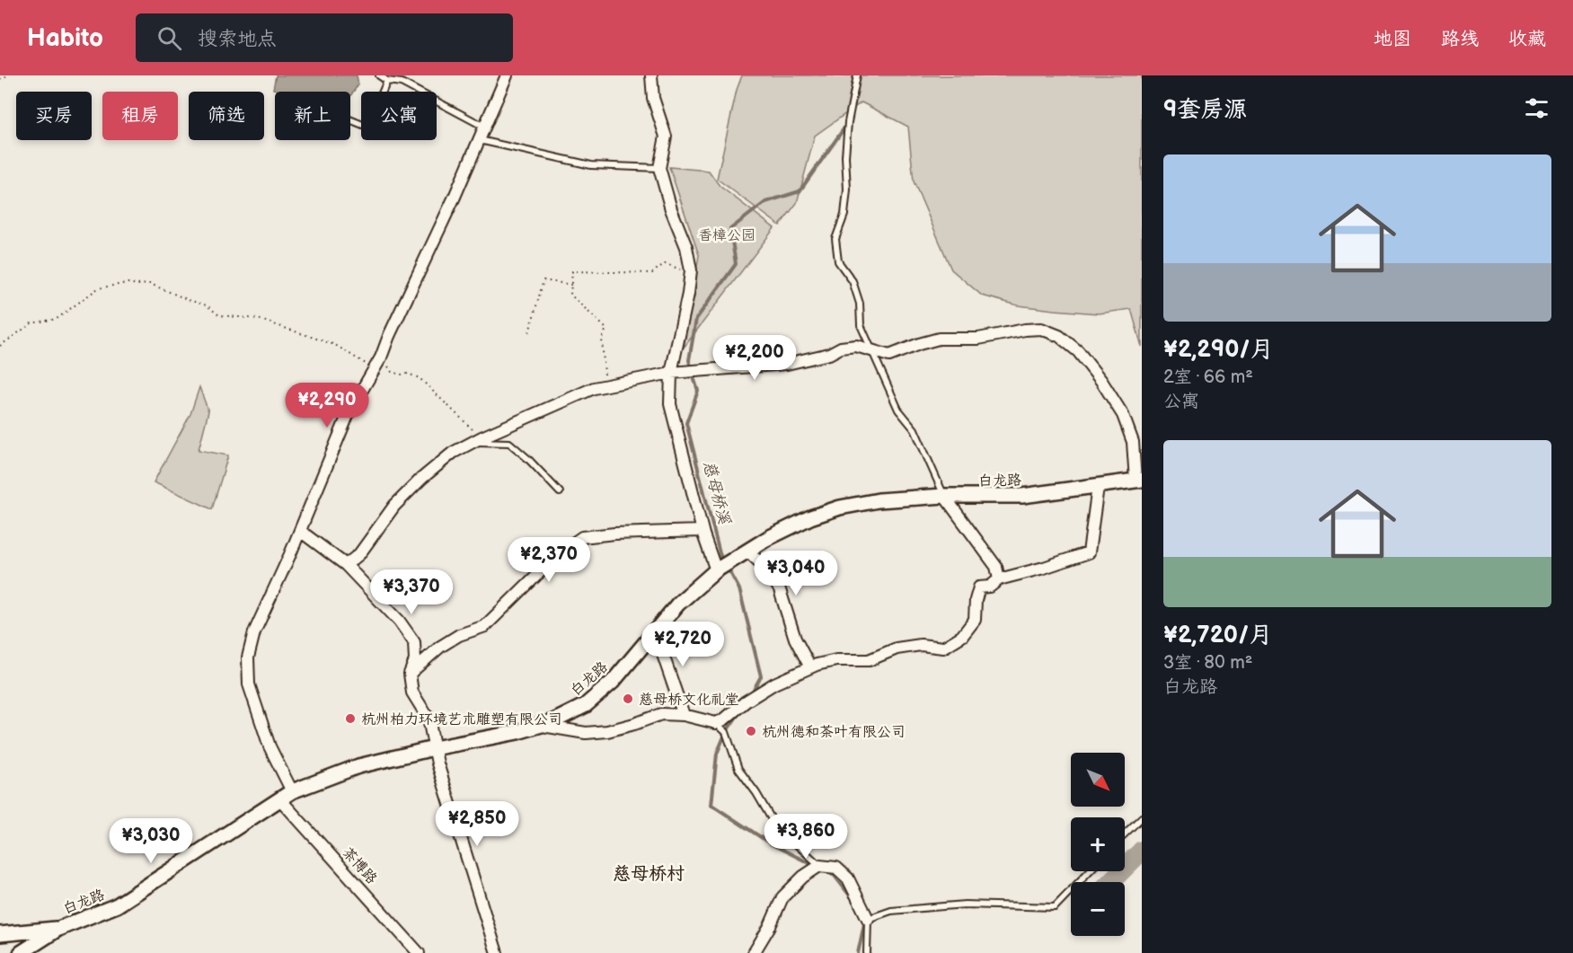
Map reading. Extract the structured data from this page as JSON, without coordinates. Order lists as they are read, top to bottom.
{
  "streets": {
    "street": ["白龙路", "茶博路"]
  },
  "crossings": [
    ["白龙路", "茶博路"]
  ],
  "districts": ["慈母桥村"],
  "water": ["慈母桥溪"],
  "parks": ["香樟公园"],
  "places": ["慈母桥文化礼堂", "杭州柏力环境艺术雕塑有限公司", "杭州德和茶叶有限公司"],
  "north": "bottom right",
  "page": {
    "header": "Habito",
    "search": "搜索地点",
    "nav": ["地图", "路线", "收藏"],
    "heading": "9套房源",
    "chip": [
      "买房",
      "租房",
      "筛选",
      "新上",
      "公寓"
    ],
    "list": [
      {
        "name": "¥2,290/月",
        "note": "2室 · 66 m² · 公寓"
      },
      {
        "name": "¥2,720/月",
        "note": "3室 · 80 m² · 白龙路"
      }
    ],
    "price": [
      "¥2,200",
      "¥2,290",
      "¥2,370",
      "¥3,040",
      "¥3,370",
      "¥2,720",
      "¥2,850",
      "¥3,860",
      "¥3,030"
    ],
    "map_buttons": ["+", "−"]
  }
}
